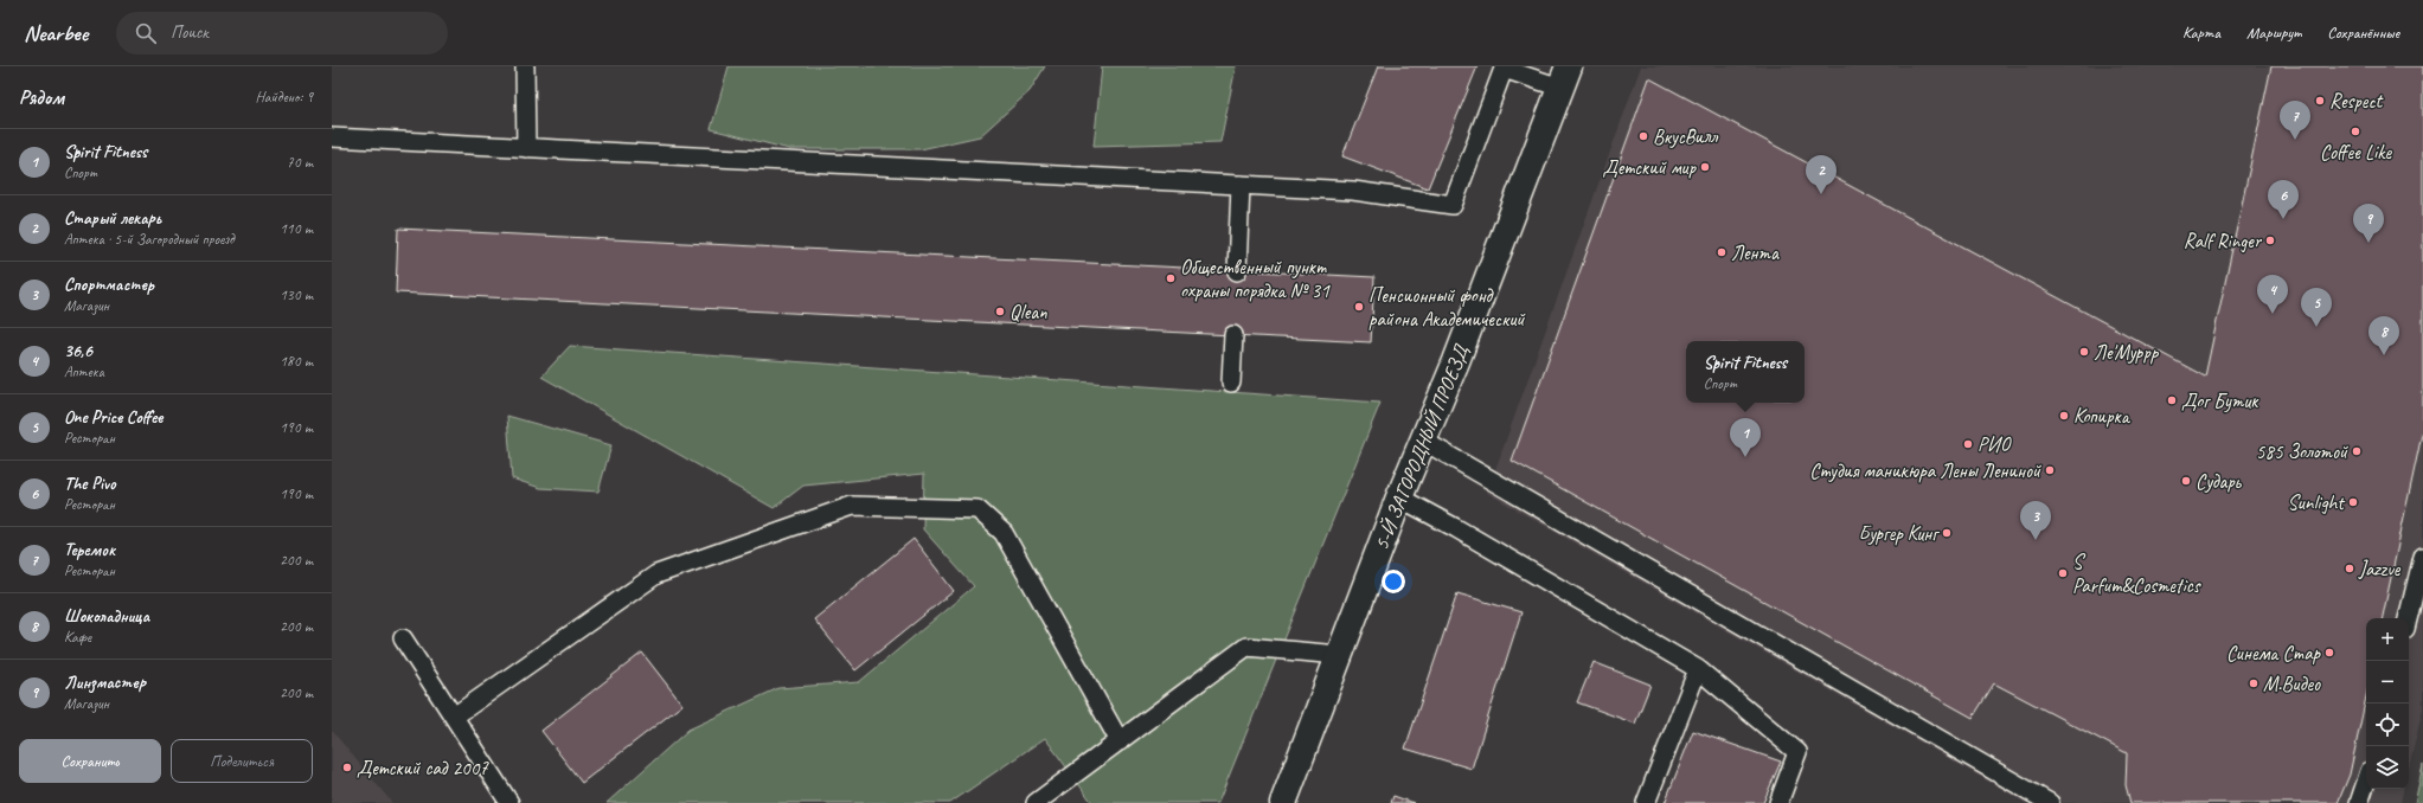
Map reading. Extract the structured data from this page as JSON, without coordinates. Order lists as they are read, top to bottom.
{
  "streets": {
    "street": ["5-Й ЗАГОРОДНЫЙ ПРОЕЗД"]
  },
  "places": [
    "Respect",
    "Coffee Like",
    "ВкусВилл",
    "Детский мир",
    "Ralf Ringer",
    "Лента",
    "Общественный пункт охраны порядка № 31",
    "Пенсионный фонд района Академический",
    "Qlean",
    "Ле'Муррр",
    "Дог Бутик",
    "Копирка",
    "РИО",
    "585 Золотой",
    "Студия маникюра Лены Лениной",
    "Сударь",
    "Sunlight",
    "Бургер Кинг",
    "Jazzve",
    "S Parfum&Cosmetics",
    "Синема Стар",
    "М.Видео",
    "Детский сад 2007"
  ],
  "page": {
    "header": "Nearbee",
    "search": "Поиск",
    "nav": ["Карта", "Маршрут", "Сохранённые"],
    "heading": ["Рядом", "Найдено: 9"],
    "pins": [
      "7",
      "2",
      "6",
      "9",
      "4",
      "5",
      "8",
      "1",
      "3"
    ],
    "list": [
      {
        "mark": "1",
        "name": "Spirit Fitness",
        "note": "Спорт",
        "value": "70 m"
      },
      {
        "mark": "2",
        "name": "Старый лекарь",
        "note": "Аптека · 5-й Загородный проезд",
        "value": "110 m"
      },
      {
        "mark": "3",
        "name": "Спортмастер",
        "note": "Магазин",
        "value": "130 m"
      },
      {
        "mark": "4",
        "name": "36,6",
        "note": "Аптека",
        "value": "180 m"
      },
      {
        "mark": "5",
        "name": "One Price Coffee",
        "note": "Ресторан",
        "value": "190 m"
      },
      {
        "mark": "6",
        "name": "The Pivo",
        "note": "Ресторан",
        "value": "190 m"
      },
      {
        "mark": "7",
        "name": "Теремок",
        "note": "Ресторан",
        "value": "200 m"
      },
      {
        "mark": "8",
        "name": "Шоколадница",
        "note": "Кафе",
        "value": "200 m"
      },
      {
        "mark": "9",
        "name": "Линзмастер",
        "note": "Магазин",
        "value": "200 m"
      }
    ],
    "popup": ["Spirit Fitness", "Спорт"],
    "map_buttons": ["+", "−"],
    "buttons": ["Сохранить", "Поделиться"]
  }
}
